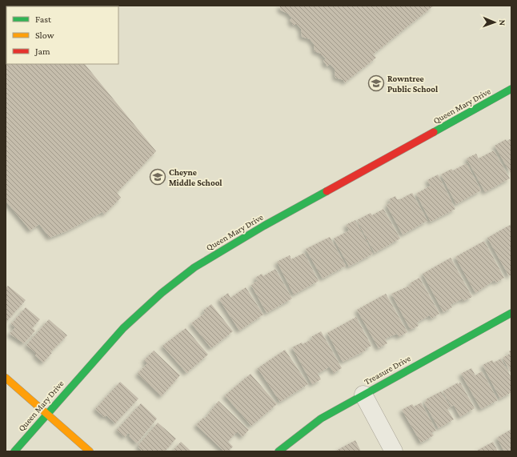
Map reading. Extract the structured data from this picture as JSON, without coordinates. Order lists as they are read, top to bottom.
{
  "streets": {
    "street": ["Queen Mary Drive", "Treasure Drive"]
  },
  "places": {
    "school or university": ["Rowntree Public School", "Cheyne Middle School"]
  },
  "legend": ["Fast", "Slow", "Jam"],
  "north": "right"
}
